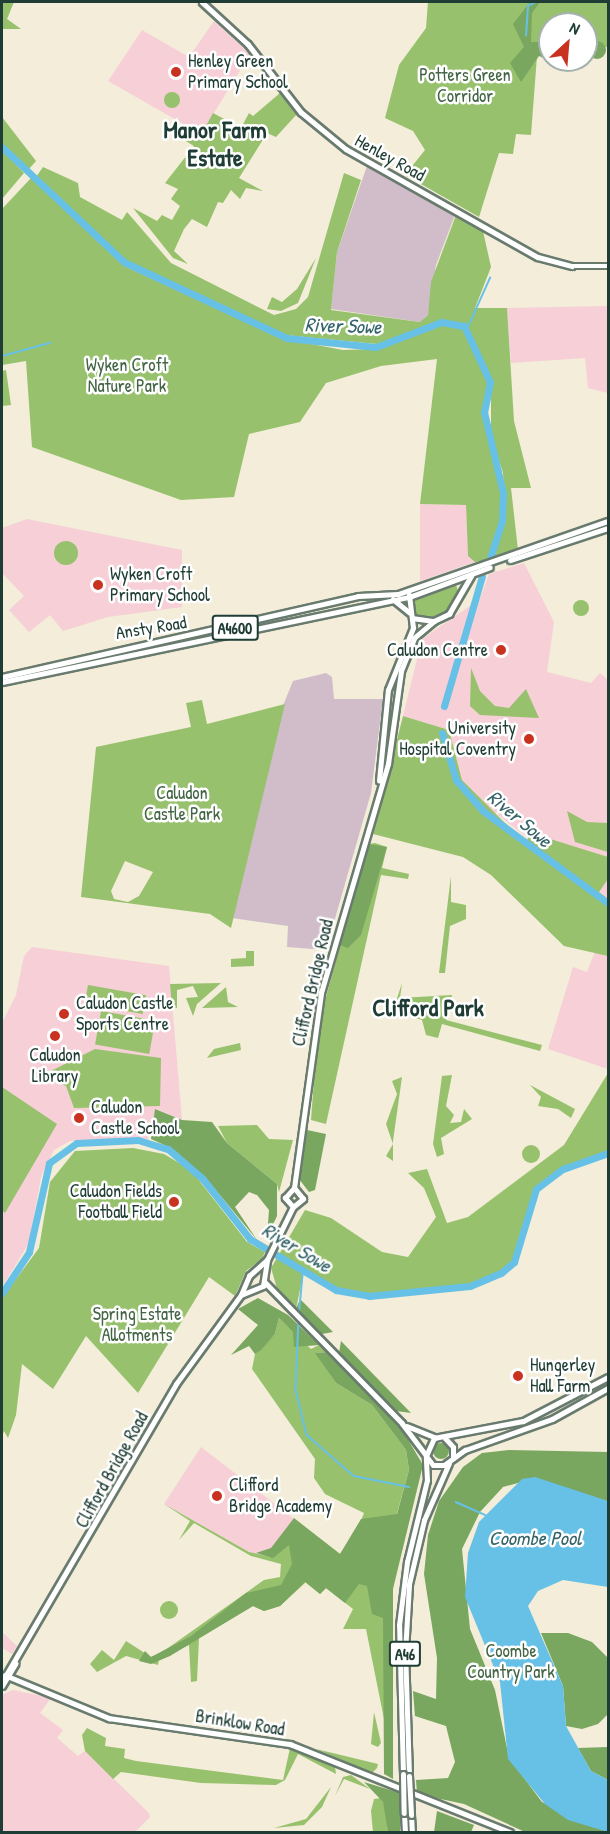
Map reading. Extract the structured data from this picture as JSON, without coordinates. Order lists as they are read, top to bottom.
{
  "streets": {
    "highway": ["Ansty Road", "A4600", "A46"],
    "main road": ["Henley Road", "Clifford Bridge Road", "Brinklow Road"]
  },
  "crossings": [
    ["Ansty Road", "A4600"],
    ["Clifford Bridge Road", "Brinklow Road"]
  ],
  "districts": ["Manor Farm Estate", "Clifford Park"],
  "water": ["River Sowe", "Coombe Pool"],
  "parks": [
    "Potters Green Corridor",
    "Wyken Croft Nature Park",
    "Caludon Castle Park",
    "Spring Estate Allotments",
    "Coombe Country Park"
  ],
  "places": [
    "Henley Green Primary School",
    "Wyken Croft Primary School",
    "Caludon Centre",
    "University Hospital Coventry",
    "Caludon Castle Sports Centre",
    "Caludon Library",
    "Caludon Castle School",
    "Caludon Fields Football Field",
    "Hungerley Hall Farm",
    "Clifford Bridge Academy"
  ],
  "north": "top right"
}
